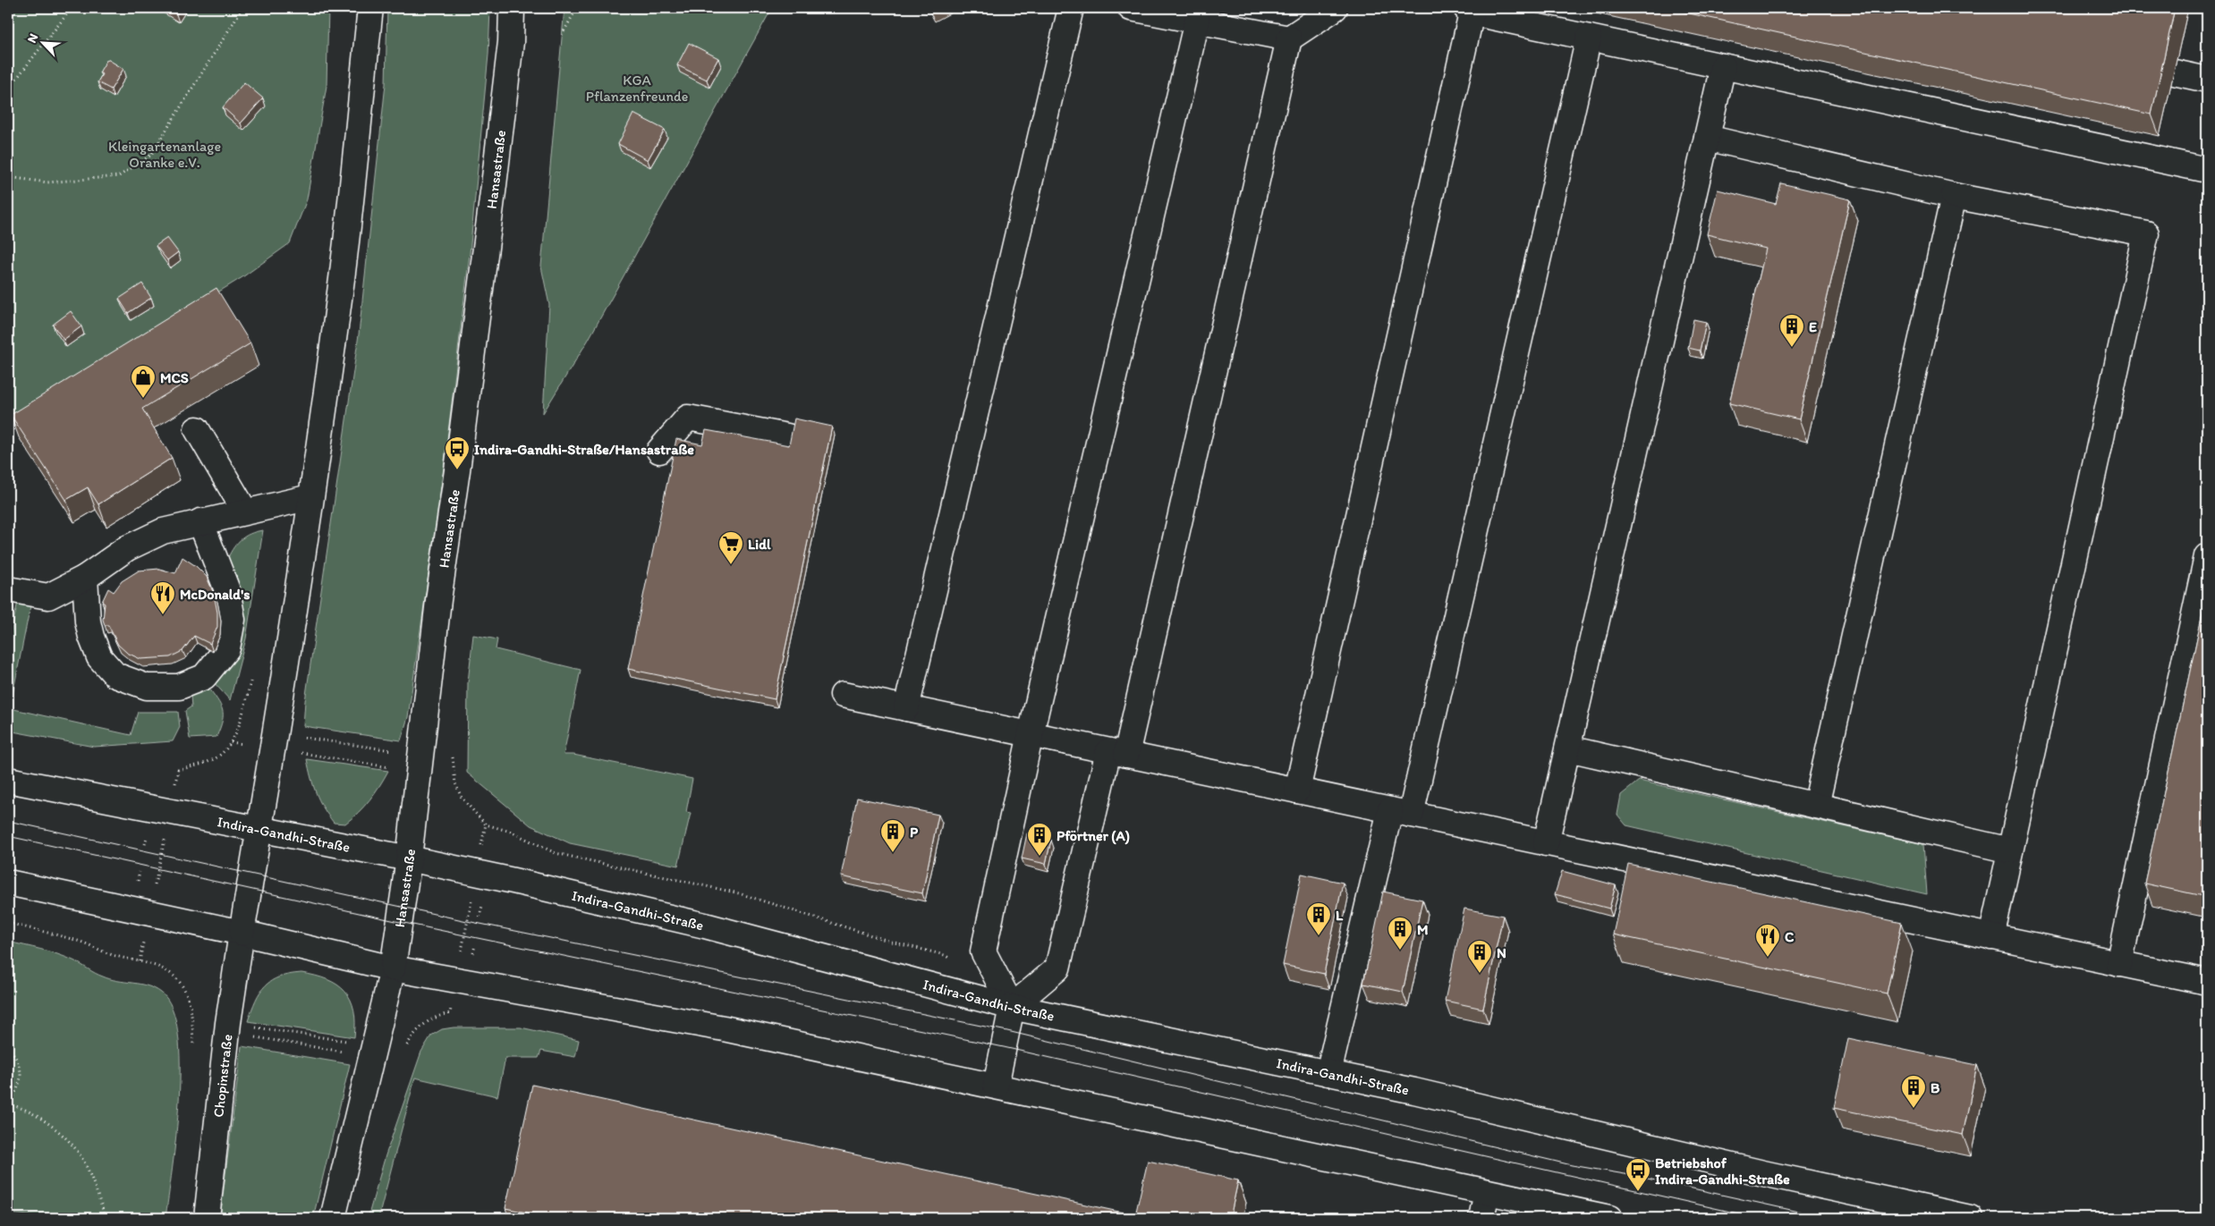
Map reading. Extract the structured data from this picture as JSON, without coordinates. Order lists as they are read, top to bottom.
{
  "streets": {
    "main road": ["Hansastraße", "Indira-Gandhi-Straße", "Chopinstraße"]
  },
  "crossings": [
    ["Hansastraße", "Indira-Gandhi-Straße"]
  ],
  "parks": ["KGA Pflanzenfreunde", "Kleingartenanlage Oranke e.V."],
  "places": {
    "building": [
      "E",
      "P",
      "Pförtner (A)",
      "L",
      "M",
      "N",
      "B"
    ],
    "shop": ["MCS"],
    "bus stop": ["Indira-Gandhi-Straße/Hansastraße", "Betriebshof Indira-Gandhi-Straße"],
    "supermarket": ["Lidl"],
    "restaurant": ["McDonald's", "C"]
  },
  "north": "top left"
}
